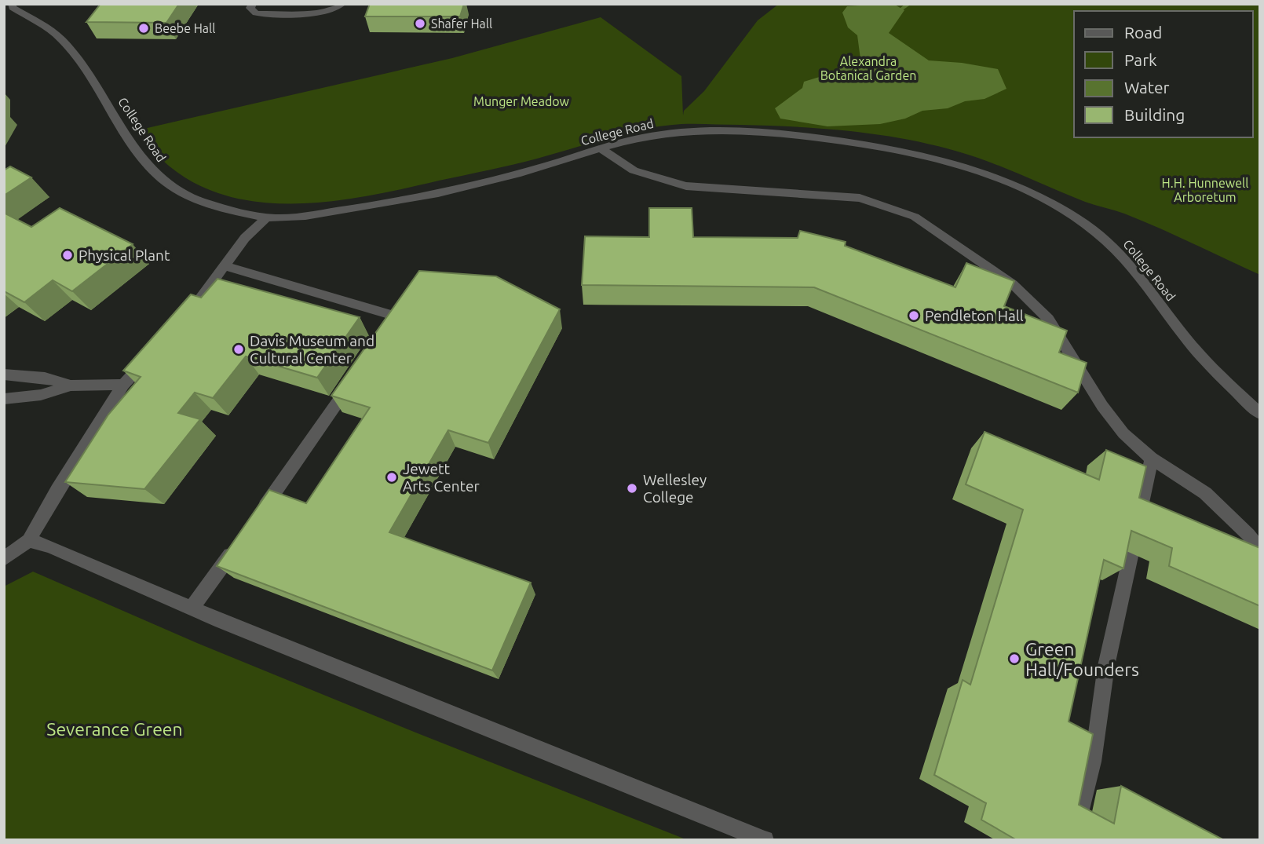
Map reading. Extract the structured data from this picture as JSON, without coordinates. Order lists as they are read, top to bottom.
{
  "streets": {
    "lane": ["College Road"]
  },
  "parks": [
    "Alexandra Botanical Garden",
    "Munger Meadow",
    "H.H. Hunnewell Arboretum",
    "Severance Green"
  ],
  "places": [
    "Shafer Hall",
    "Beebe Hall",
    "Physical Plant",
    "Pendleton Hall",
    "Davis Museum and Cultural Center",
    "Jewett Arts Center",
    "Wellesley College",
    "Green Hall/Founders"
  ],
  "legend": [
    "Road",
    "Park",
    "Water",
    "Building"
  ]
}
